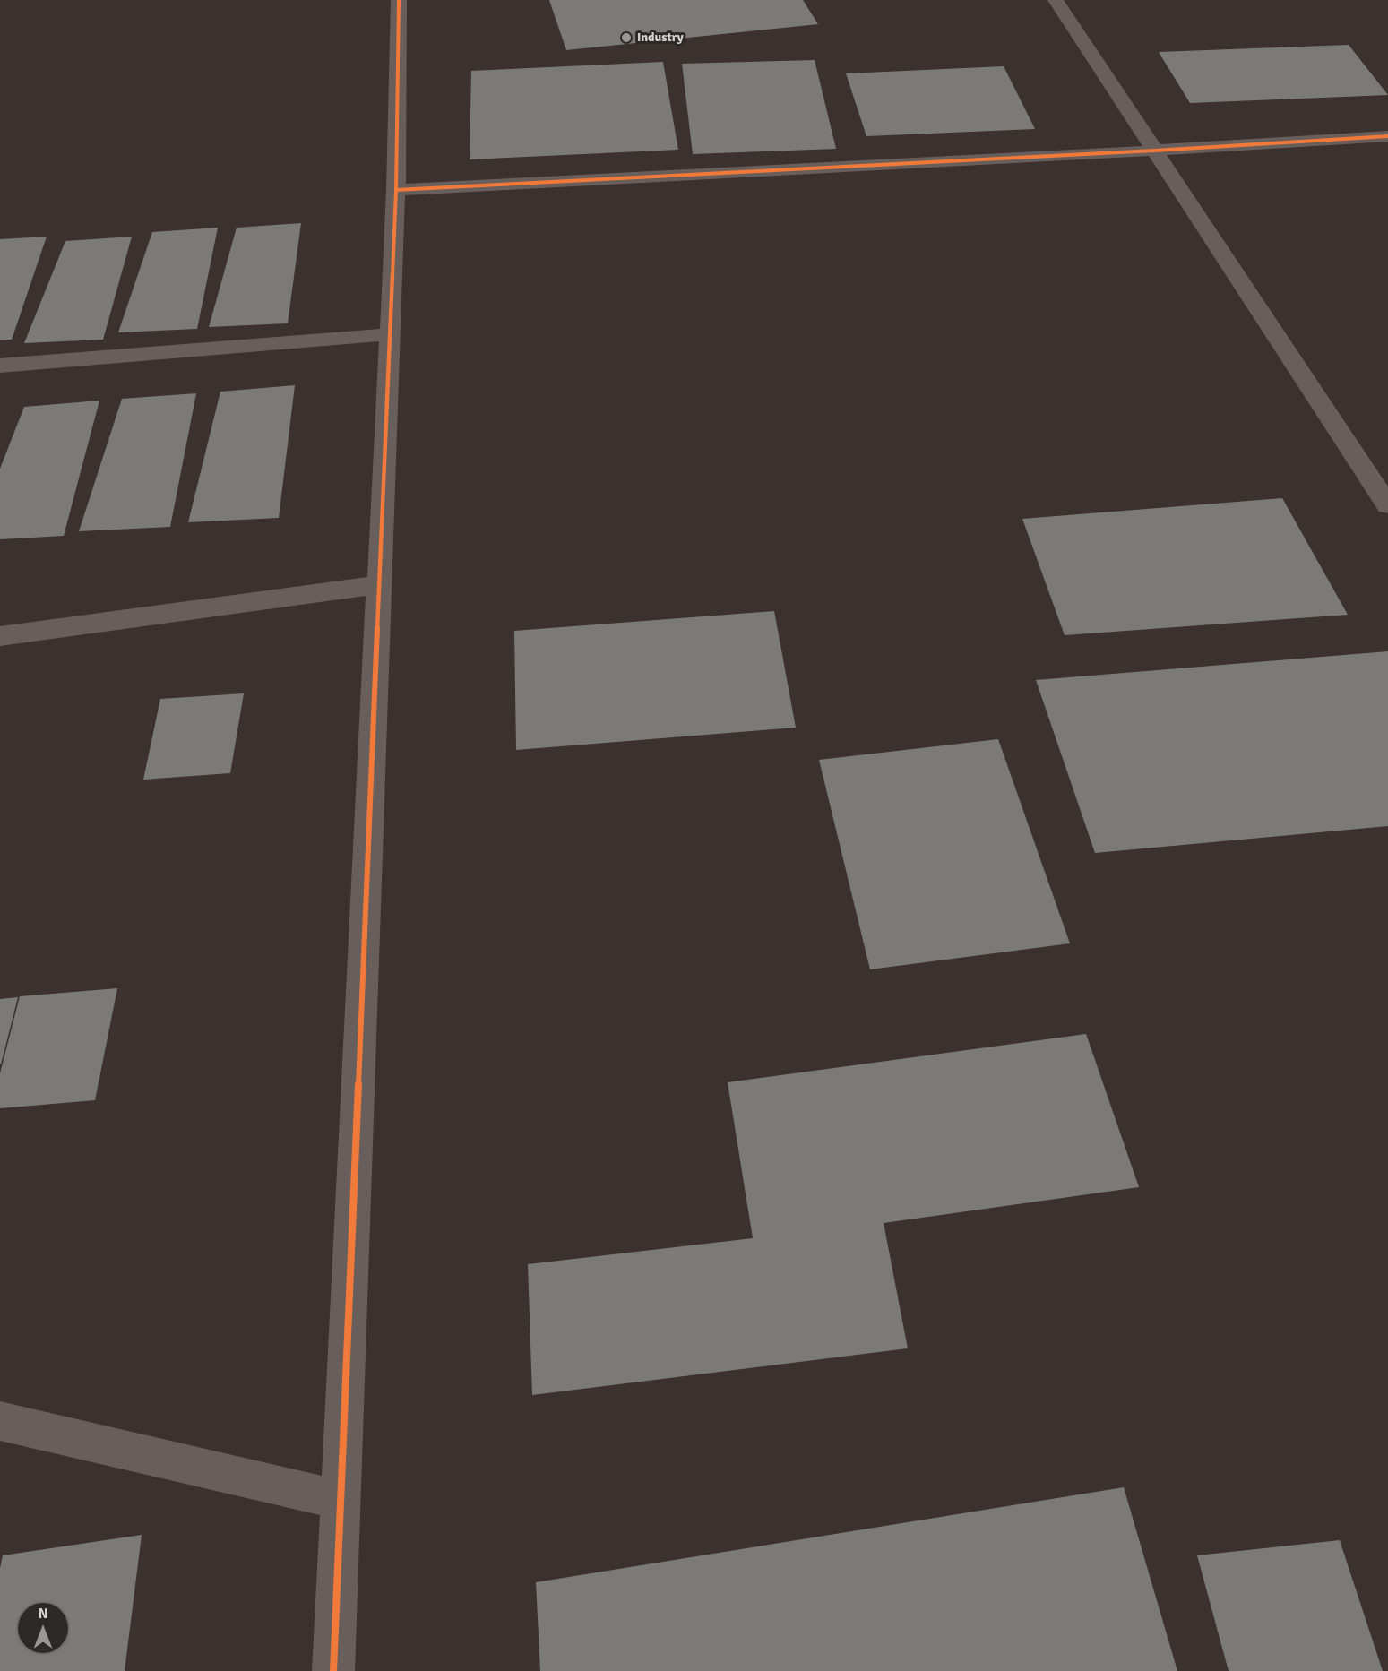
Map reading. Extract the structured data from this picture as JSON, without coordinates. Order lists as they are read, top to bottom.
{
  "places": ["Industry"],
  "north": "top"
}
